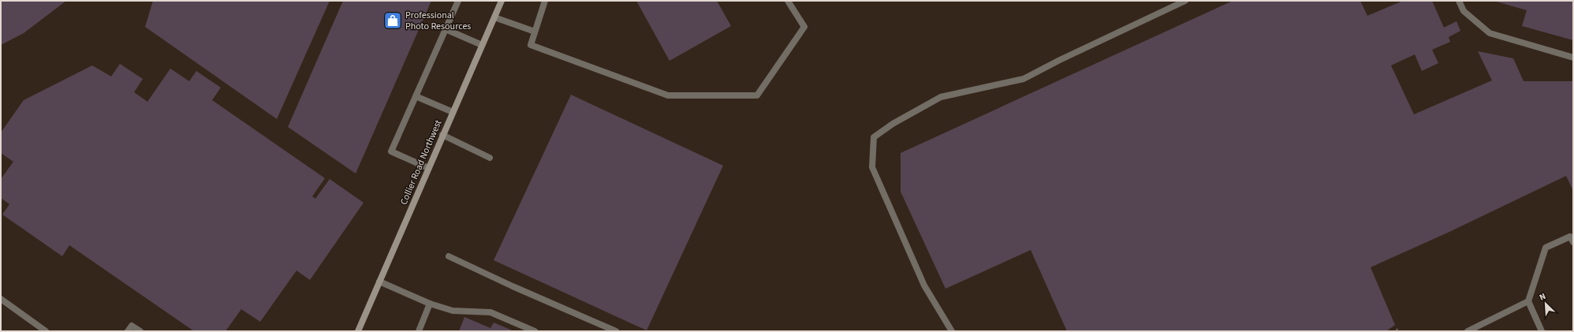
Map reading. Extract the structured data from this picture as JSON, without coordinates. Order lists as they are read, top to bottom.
{
  "streets": {
    "street": ["Collier Road Northwest"]
  },
  "places": {
    "shop": ["Professional Photo Resources"]
  },
  "north": "top left"
}
